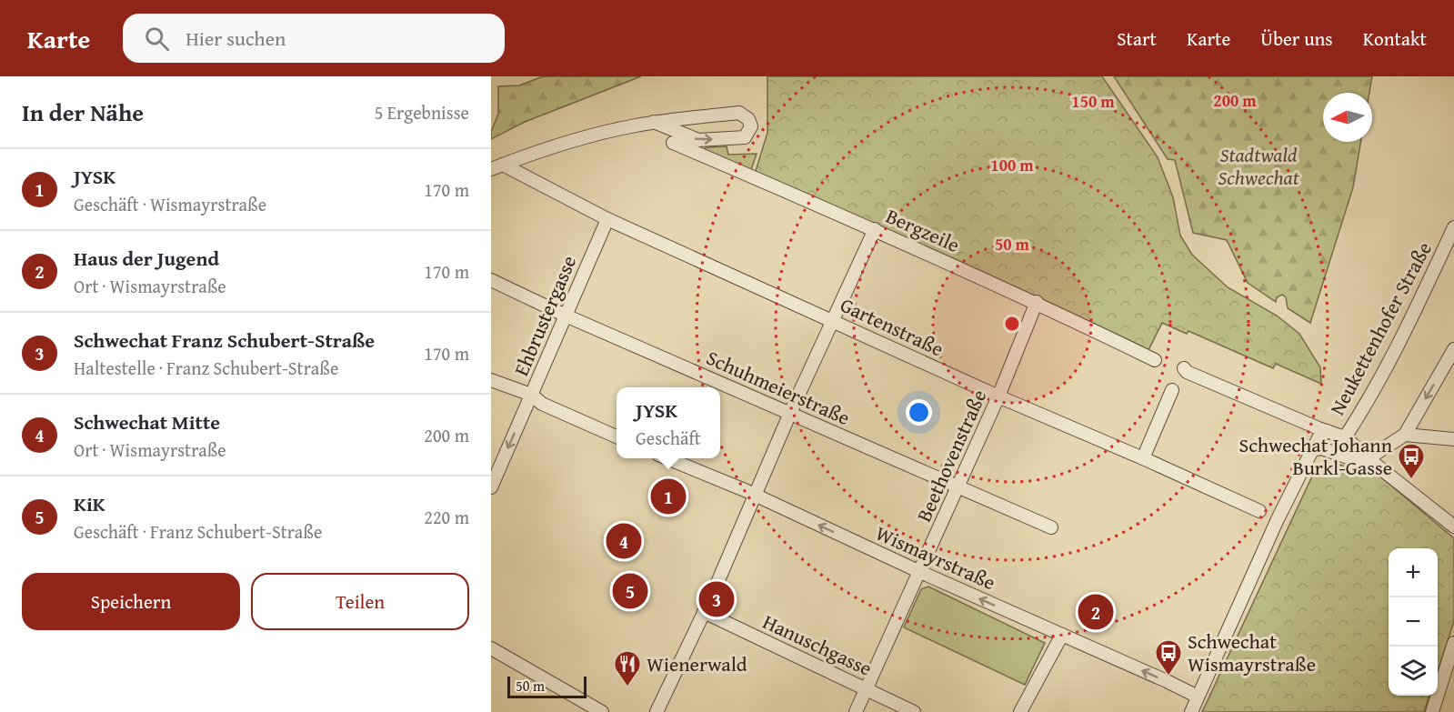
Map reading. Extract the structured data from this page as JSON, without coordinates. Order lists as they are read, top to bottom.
{
  "streets": {
    "street": [
      "Bergzeile",
      "Ehbrustergasse",
      "Gartenstraße",
      "Neukettenhofer Straße",
      "Schuhmeierstraße",
      "Beethovenstraße",
      "Wismayrstraße",
      "Hanuschgasse"
    ]
  },
  "crossings": [
    ["Bergzeile", "Beethovenstraße"],
    ["Ehbrustergasse", "Gartenstraße"],
    ["Ehbrustergasse", "Schuhmeierstraße"],
    ["Gartenstraße", "Beethovenstraße"],
    ["Neukettenhofer Straße", "Wismayrstraße"],
    ["Schuhmeierstraße", "Beethovenstraße"],
    ["Beethovenstraße", "Wismayrstraße"],
    ["Beethovenstraße", "Hanuschgasse"]
  ],
  "one_way": ["Wismayrstraße"],
  "parks": ["Stadtwald Schwechat"],
  "places": {
    "bus stop": ["Schwechat Johann Burkl-Gasse", "Schwechat Wismayrstraße"],
    "restaurant": ["Wienerwald"]
  },
  "scale_bar": "50 m",
  "north": "left",
  "page": {
    "header": "Karte",
    "search": "Hier suchen",
    "nav": [
      "Start",
      "Karte",
      "Über uns",
      "Kontakt"
    ],
    "heading": ["In der Nähe", "5 Ergebnisse"],
    "list": [
      {
        "mark": "1",
        "name": "JYSK",
        "note": "Geschäft · Wismayrstraße",
        "value": "170 m"
      },
      {
        "mark": "2",
        "name": "Haus der Jugend",
        "note": "Ort · Wismayrstraße",
        "value": "170 m"
      },
      {
        "mark": "3",
        "name": "Schwechat Franz Schubert-Straße",
        "note": "Haltestelle · Franz Schubert-Straße",
        "value": "170 m"
      },
      {
        "mark": "4",
        "name": "Schwechat Mitte",
        "note": "Ort · Wismayrstraße",
        "value": "200 m"
      },
      {
        "mark": "5",
        "name": "KiK",
        "note": "Geschäft · Franz Schubert-Straße",
        "value": "220 m"
      }
    ],
    "popup": ["JYSK", "Geschäft"],
    "pins": [
      "1",
      "4",
      "5",
      "3",
      "2"
    ],
    "map_buttons": ["+", "−"],
    "buttons": ["Speichern", "Teilen"],
    "scale": "50 m"
  },
  "rings": [
    "200 m",
    "150 m",
    "100 m",
    "50 m"
  ]
}
